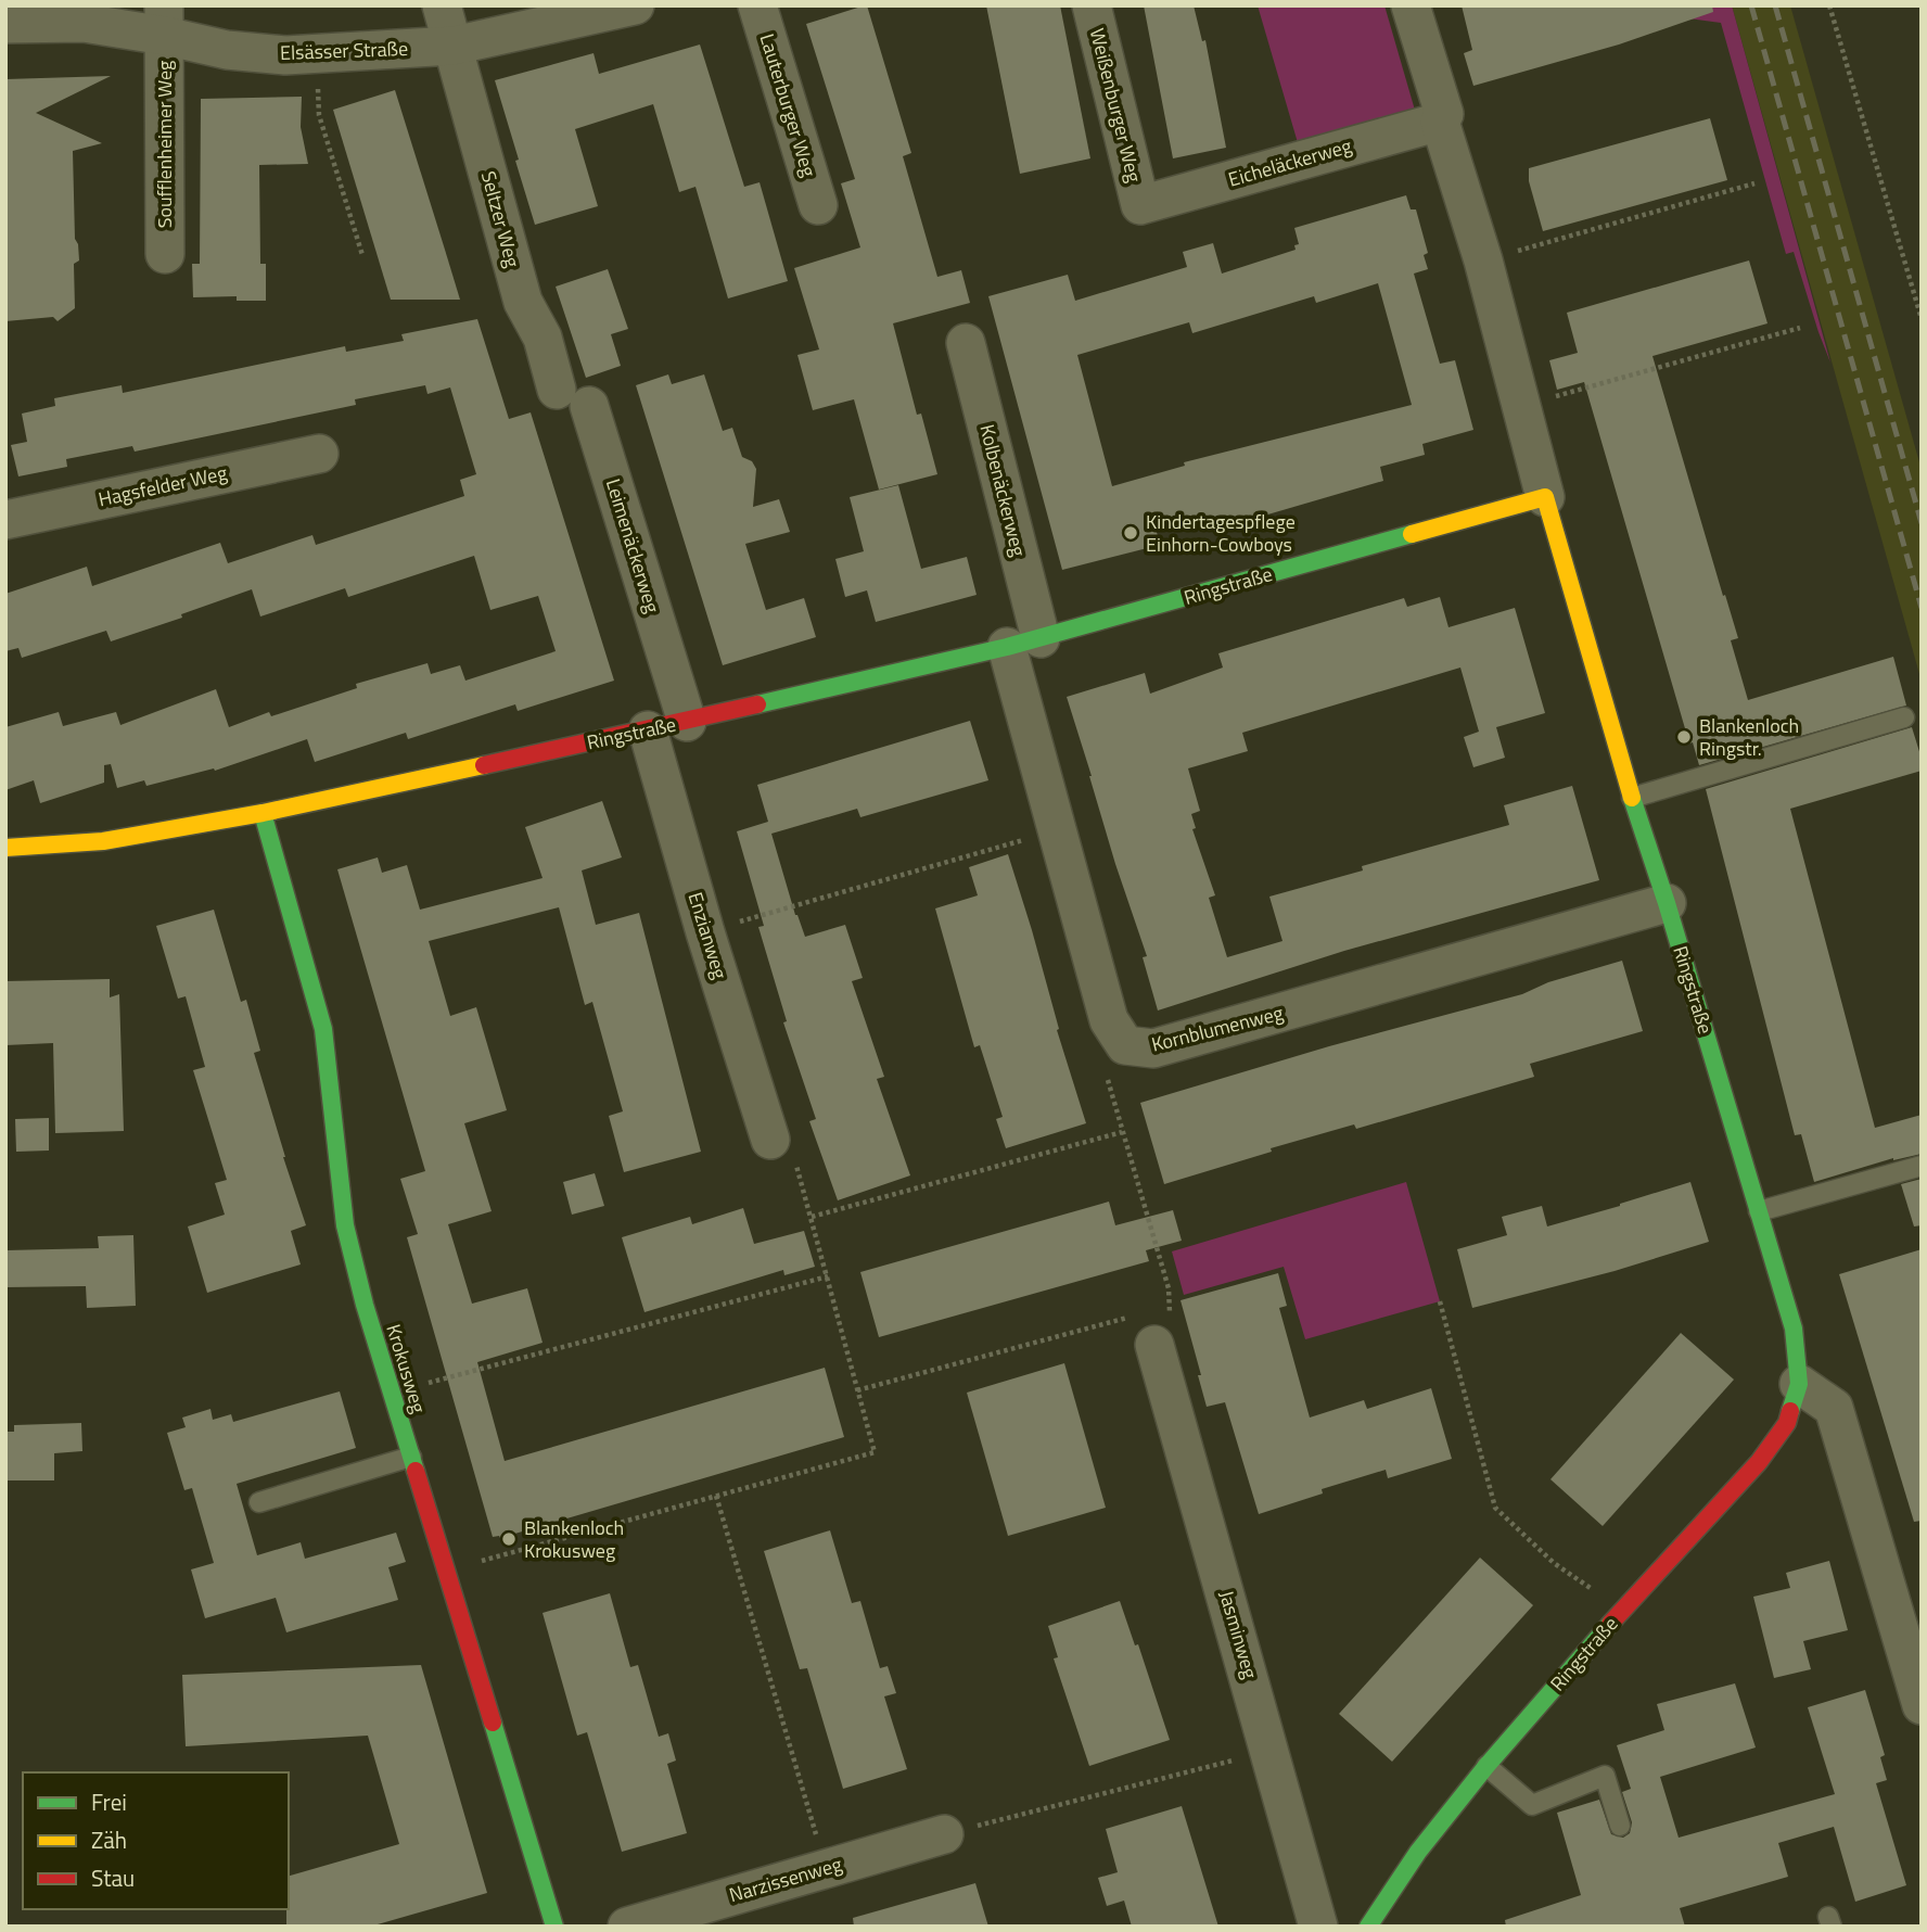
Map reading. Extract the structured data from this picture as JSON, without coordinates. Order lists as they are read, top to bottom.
{
  "streets": {
    "street": [
      "Elsässer Straße",
      "Lauterburger Weg",
      "Weißenburger Weg",
      "Soufflenheimer Weg",
      "Eicheläckerweg",
      "Seltzer Weg",
      "Hagsfelder Weg",
      "Kolbenäckerweg",
      "Leimenäckerweg",
      "Ringstraße",
      "Enzianweg",
      "Kornblumenweg",
      "Krokusweg",
      "Jasminweg",
      "Narzissenweg"
    ]
  },
  "crossings": [
    ["Elsässer Straße", "Soufflenheimer Weg"],
    ["Elsässer Straße", "Seltzer Weg"],
    ["Weißenburger Weg", "Eicheläckerweg"],
    ["Seltzer Weg", "Leimenäckerweg"],
    ["Kolbenäckerweg", "Ringstraße"],
    ["Kolbenäckerweg", "Kornblumenweg"],
    ["Leimenäckerweg", "Ringstraße"],
    ["Ringstraße", "Enzianweg"],
    ["Ringstraße", "Kornblumenweg"],
    ["Ringstraße", "Krokusweg"]
  ],
  "places": ["Kindertagespflege Einhorn-Cowboys", "Blankenloch Ringstr.", "Blankenloch Krokusweg"],
  "legend": ["Frei", "Zäh", "Stau"]
}
